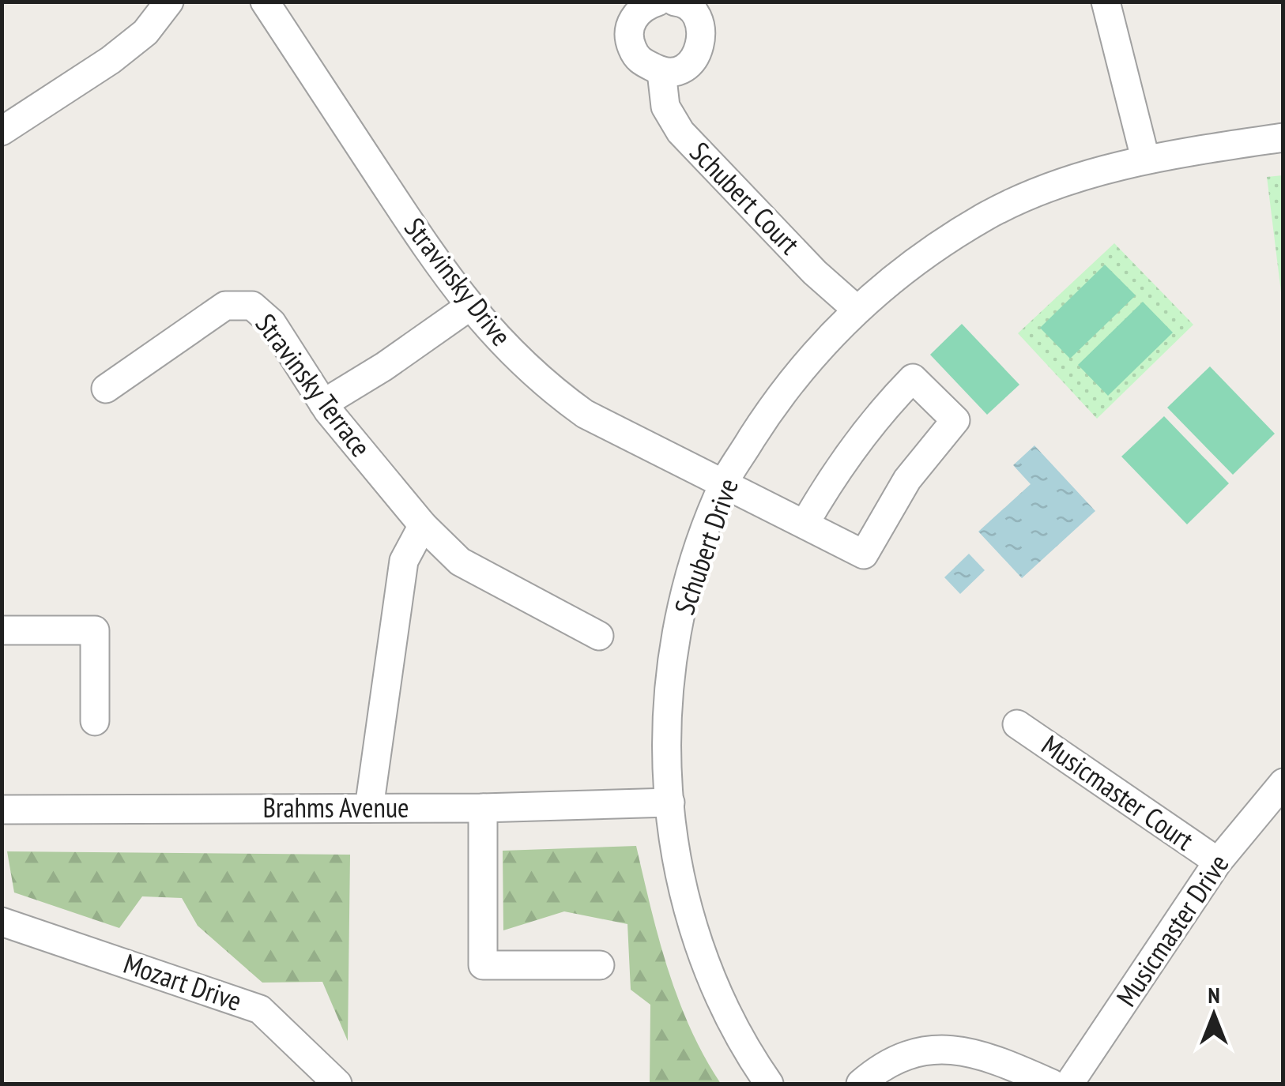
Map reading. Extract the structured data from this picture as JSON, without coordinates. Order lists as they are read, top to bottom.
{
  "streets": {
    "street": [
      "Schubert Court",
      "Stravinsky Drive",
      "Stravinsky Terrace",
      "Schubert Drive",
      "Musicmaster Court",
      "Brahms Avenue",
      "Musicmaster Drive",
      "Mozart Drive"
    ]
  },
  "crossings": [
    ["Schubert Court", "Schubert Drive"],
    ["Stravinsky Drive", "Schubert Drive"],
    ["Schubert Drive", "Brahms Avenue"],
    ["Musicmaster Court", "Musicmaster Drive"]
  ],
  "north": "top"
}
